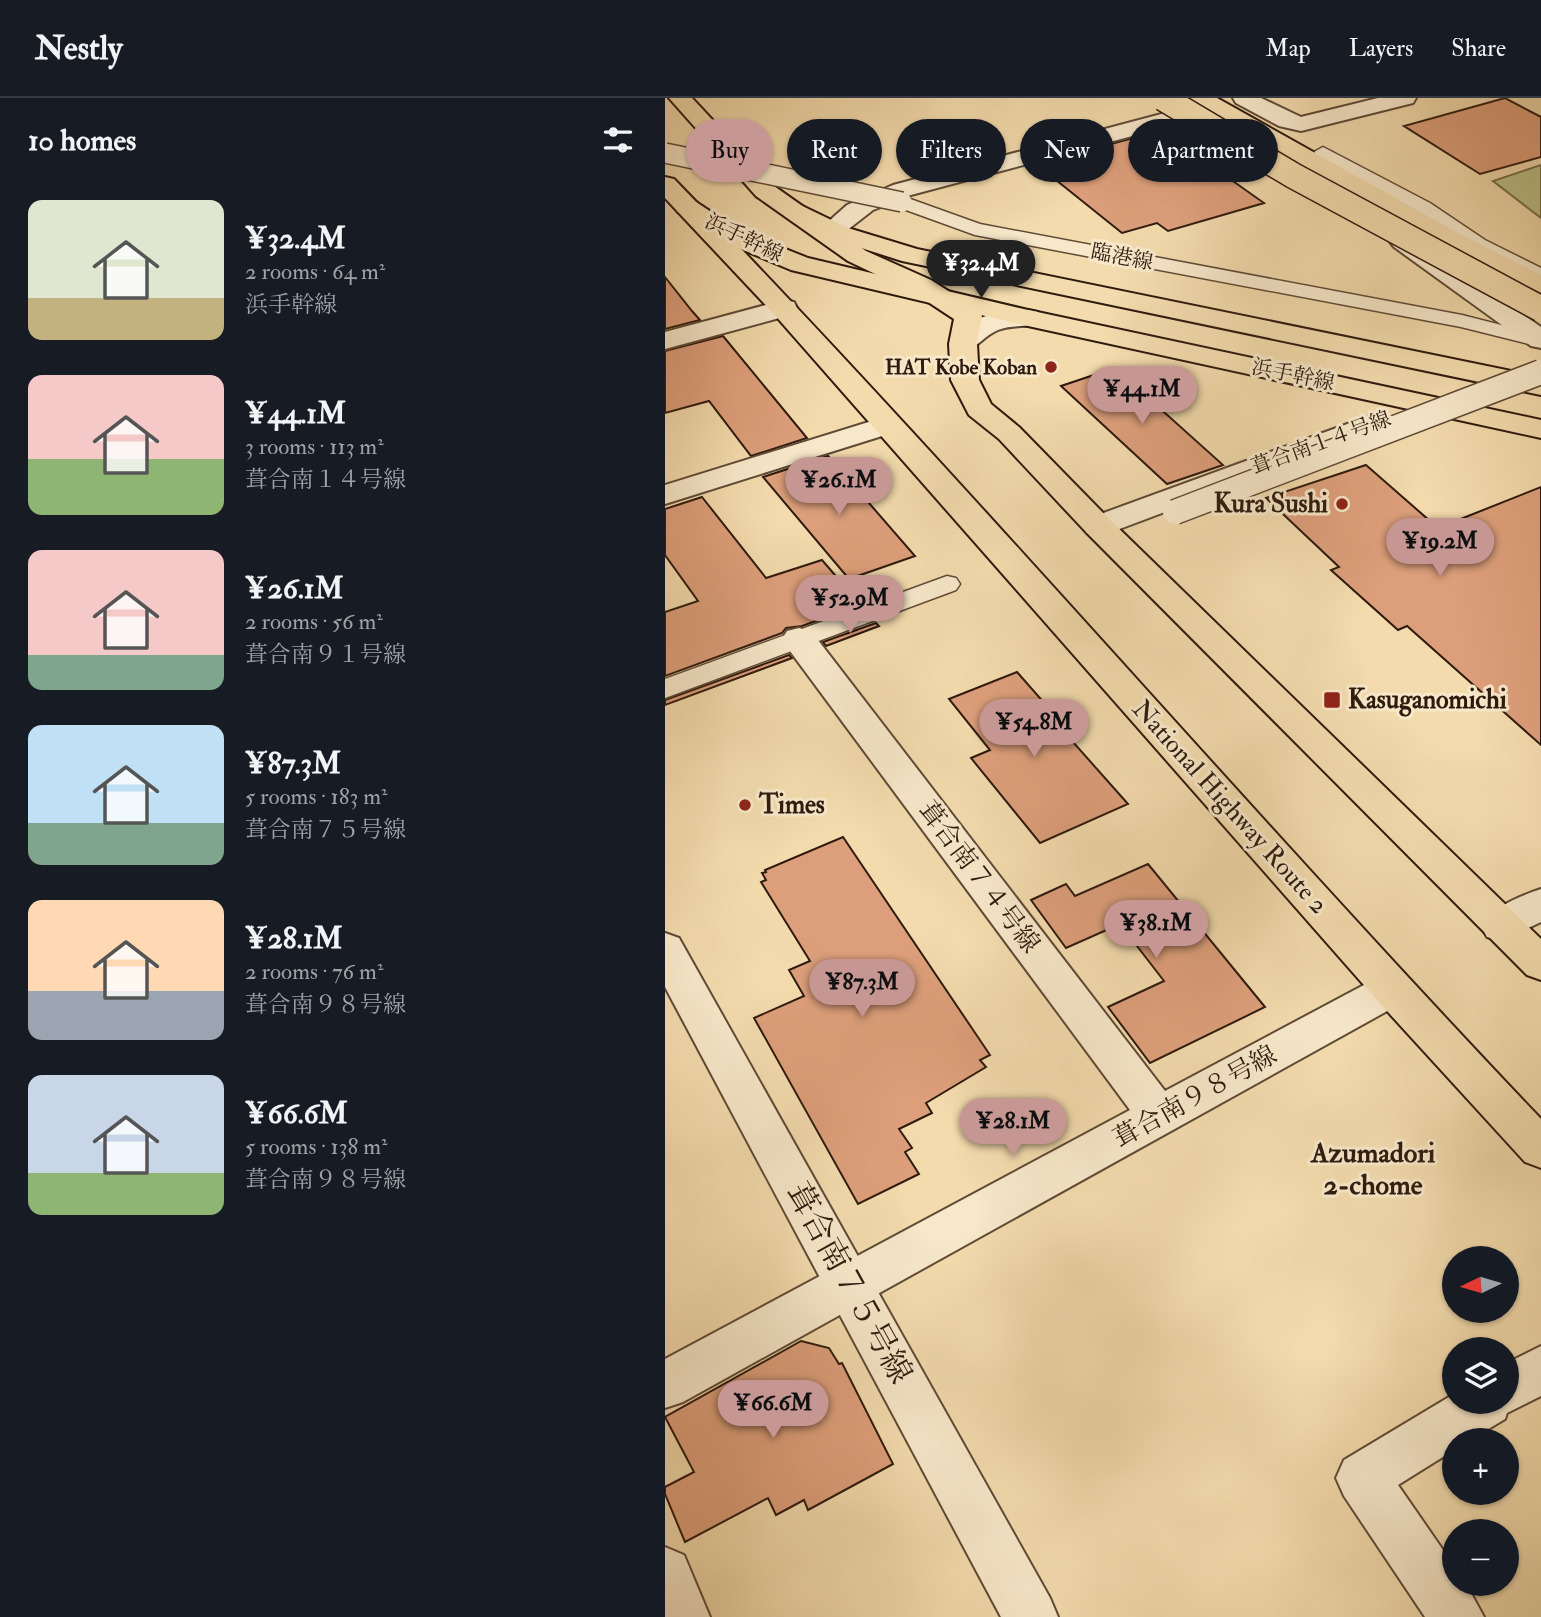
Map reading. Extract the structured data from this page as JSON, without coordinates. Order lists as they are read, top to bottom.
{
  "streets": {
    "main road": ["浜手幹線", "National Highway Route 2"],
    "street": [
      "臨港線",
      "葺合南１４号線",
      "葺合南７４号線",
      "葺合南９８号線",
      "葺合南７５号線"
    ]
  },
  "crossings": [
    ["浜手幹線", "葺合南１４号線"],
    ["浜手幹線", "National Highway Route 2"],
    ["National Highway Route 2", "葺合南９８号線"],
    ["葺合南７４号線", "葺合南９８号線"],
    ["葺合南９８号線", "葺合南７５号線"]
  ],
  "districts": ["Azumadori 2-chome"],
  "places": {
    "other": ["HAT Kobe Koban", "Kura Sushi", "Times"],
    "transit": ["Kasuganomichi"]
  },
  "north": "left",
  "page": {
    "header": "Nestly",
    "nav": ["Map", "Layers", "Share"],
    "heading": "10 homes",
    "chip": [
      "Buy",
      "Rent",
      "Filters",
      "New",
      "Apartment"
    ],
    "list": [
      {
        "name": "¥32.4M",
        "note": "2 rooms · 64 m² · 浜手幹線"
      },
      {
        "name": "¥44.1M",
        "note": "3 rooms · 113 m² · 葺合南１４号線"
      },
      {
        "name": "¥26.1M",
        "note": "2 rooms · 56 m² · 葺合南９１号線"
      },
      {
        "name": "¥87.3M",
        "note": "5 rooms · 183 m² · 葺合南７５号線"
      },
      {
        "name": "¥28.1M",
        "note": "2 rooms · 76 m² · 葺合南９８号線"
      },
      {
        "name": "¥66.6M",
        "note": "5 rooms · 138 m² · 葺合南９８号線"
      }
    ],
    "price": [
      "¥32.4M",
      "¥44.1M",
      "¥26.1M",
      "¥19.2M",
      "¥52.9M",
      "¥54.8M",
      "¥38.1M",
      "¥87.3M",
      "¥28.1M",
      "¥66.6M"
    ],
    "map_buttons": ["+", "−"]
  }
}
